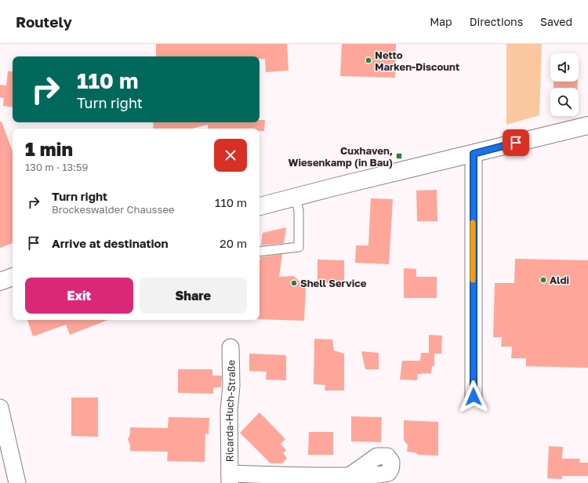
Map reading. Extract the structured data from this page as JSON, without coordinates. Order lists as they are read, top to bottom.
{
  "streets": {
    "street": ["Ricarda-Huch-Straße"]
  },
  "places": {
    "other": ["Netto Marken-Discount", "Aldi", "Shell Service"],
    "transit": ["Cuxhaven, Wiesenkamp (in Bau)"]
  },
  "page": {
    "header": "Routely",
    "nav": ["Map", "Directions", "Saved"],
    "turn": ["110 m", "Turn right"],
    "heading": ["1 min", "130 m · 13:59"],
    "list": [
      {
        "name": "Turn right",
        "note": "Brockeswalder Chaussee",
        "value": "110 m"
      },
      {
        "name": "Arrive at destination",
        "value": "20 m"
      }
    ],
    "buttons": ["Exit", "Share"]
  }
}
